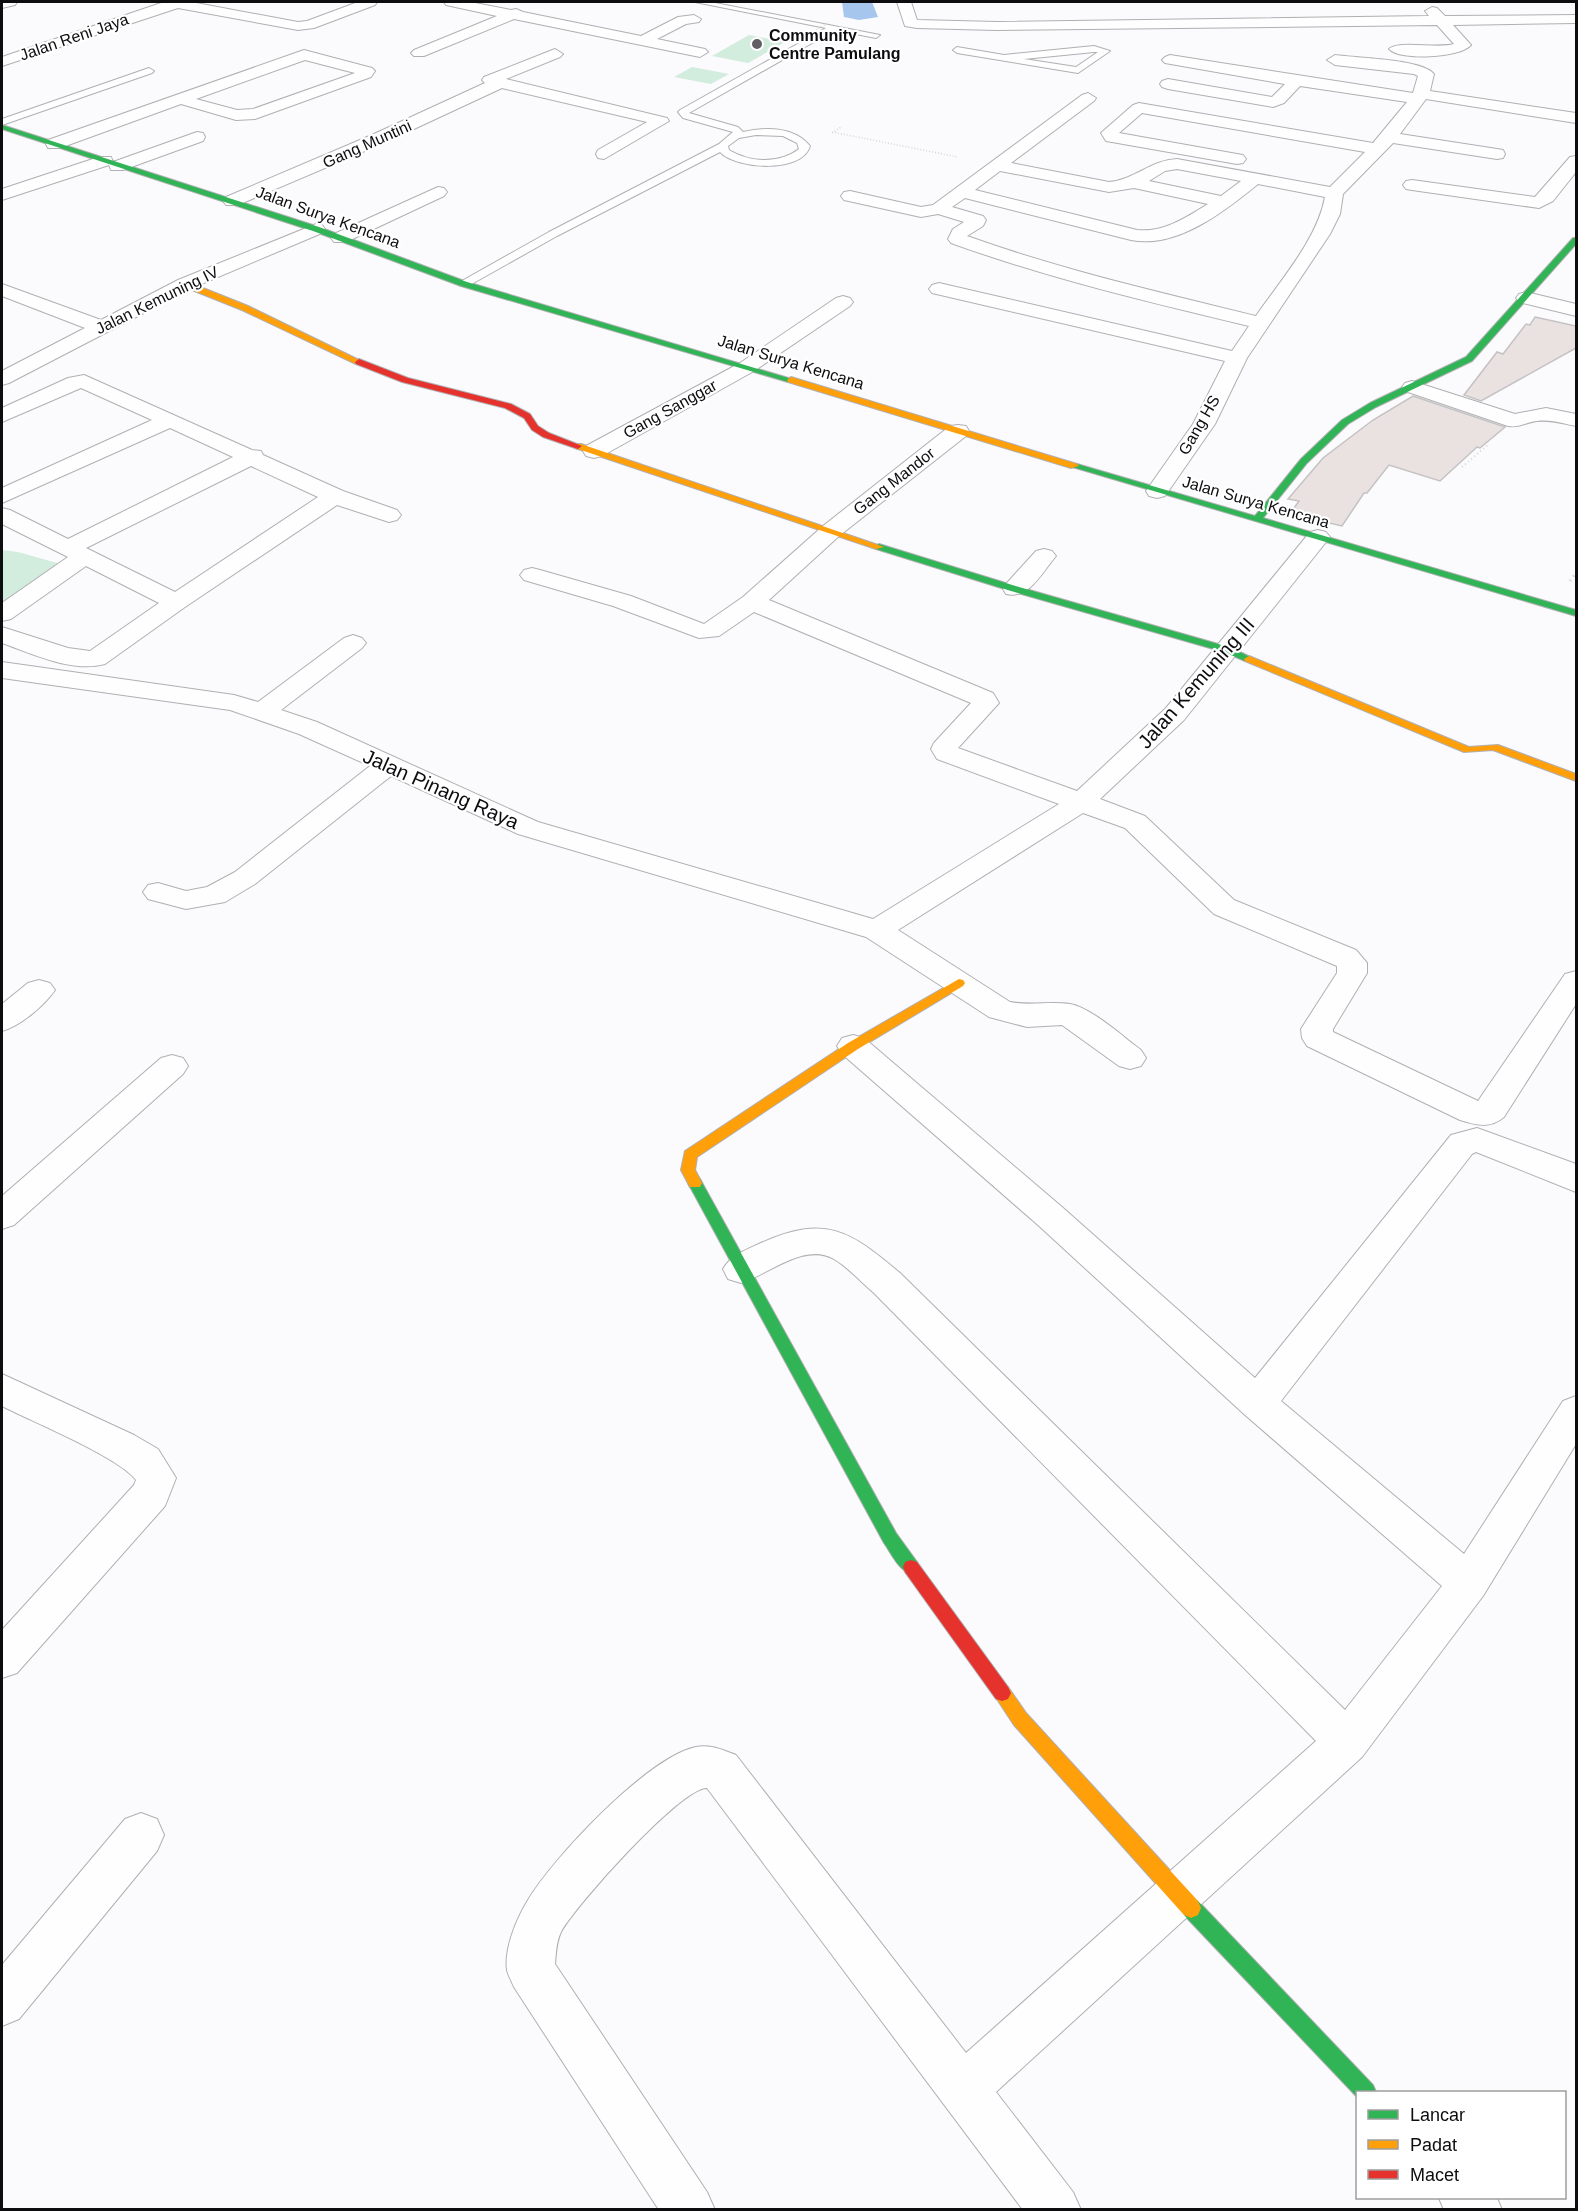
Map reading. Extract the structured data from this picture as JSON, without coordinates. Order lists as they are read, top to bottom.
{
  "streets": {
    "street": [
      "Jalan Reni Jaya",
      "Gang Muntini",
      "Jalan Surya Kencana",
      "Jalan Kemuning IV",
      "Gang Sanggar",
      "Gang HS",
      "Gang Mandor",
      "Jalan Kemuning III",
      "Jalan Pinang Raya"
    ]
  },
  "crossings": [
    ["Gang Muntini", "Jalan Surya Kencana"],
    ["Jalan Surya Kencana", "Jalan Kemuning IV"],
    ["Jalan Surya Kencana", "Gang Sanggar"],
    ["Jalan Surya Kencana", "Gang HS"],
    ["Jalan Surya Kencana", "Gang Mandor"],
    ["Jalan Surya Kencana", "Jalan Kemuning III"],
    ["Jalan Kemuning III", "Jalan Pinang Raya"]
  ],
  "places": ["Community Centre Pamulang"],
  "legend": ["Lancar", "Padat", "Macet"]
}
